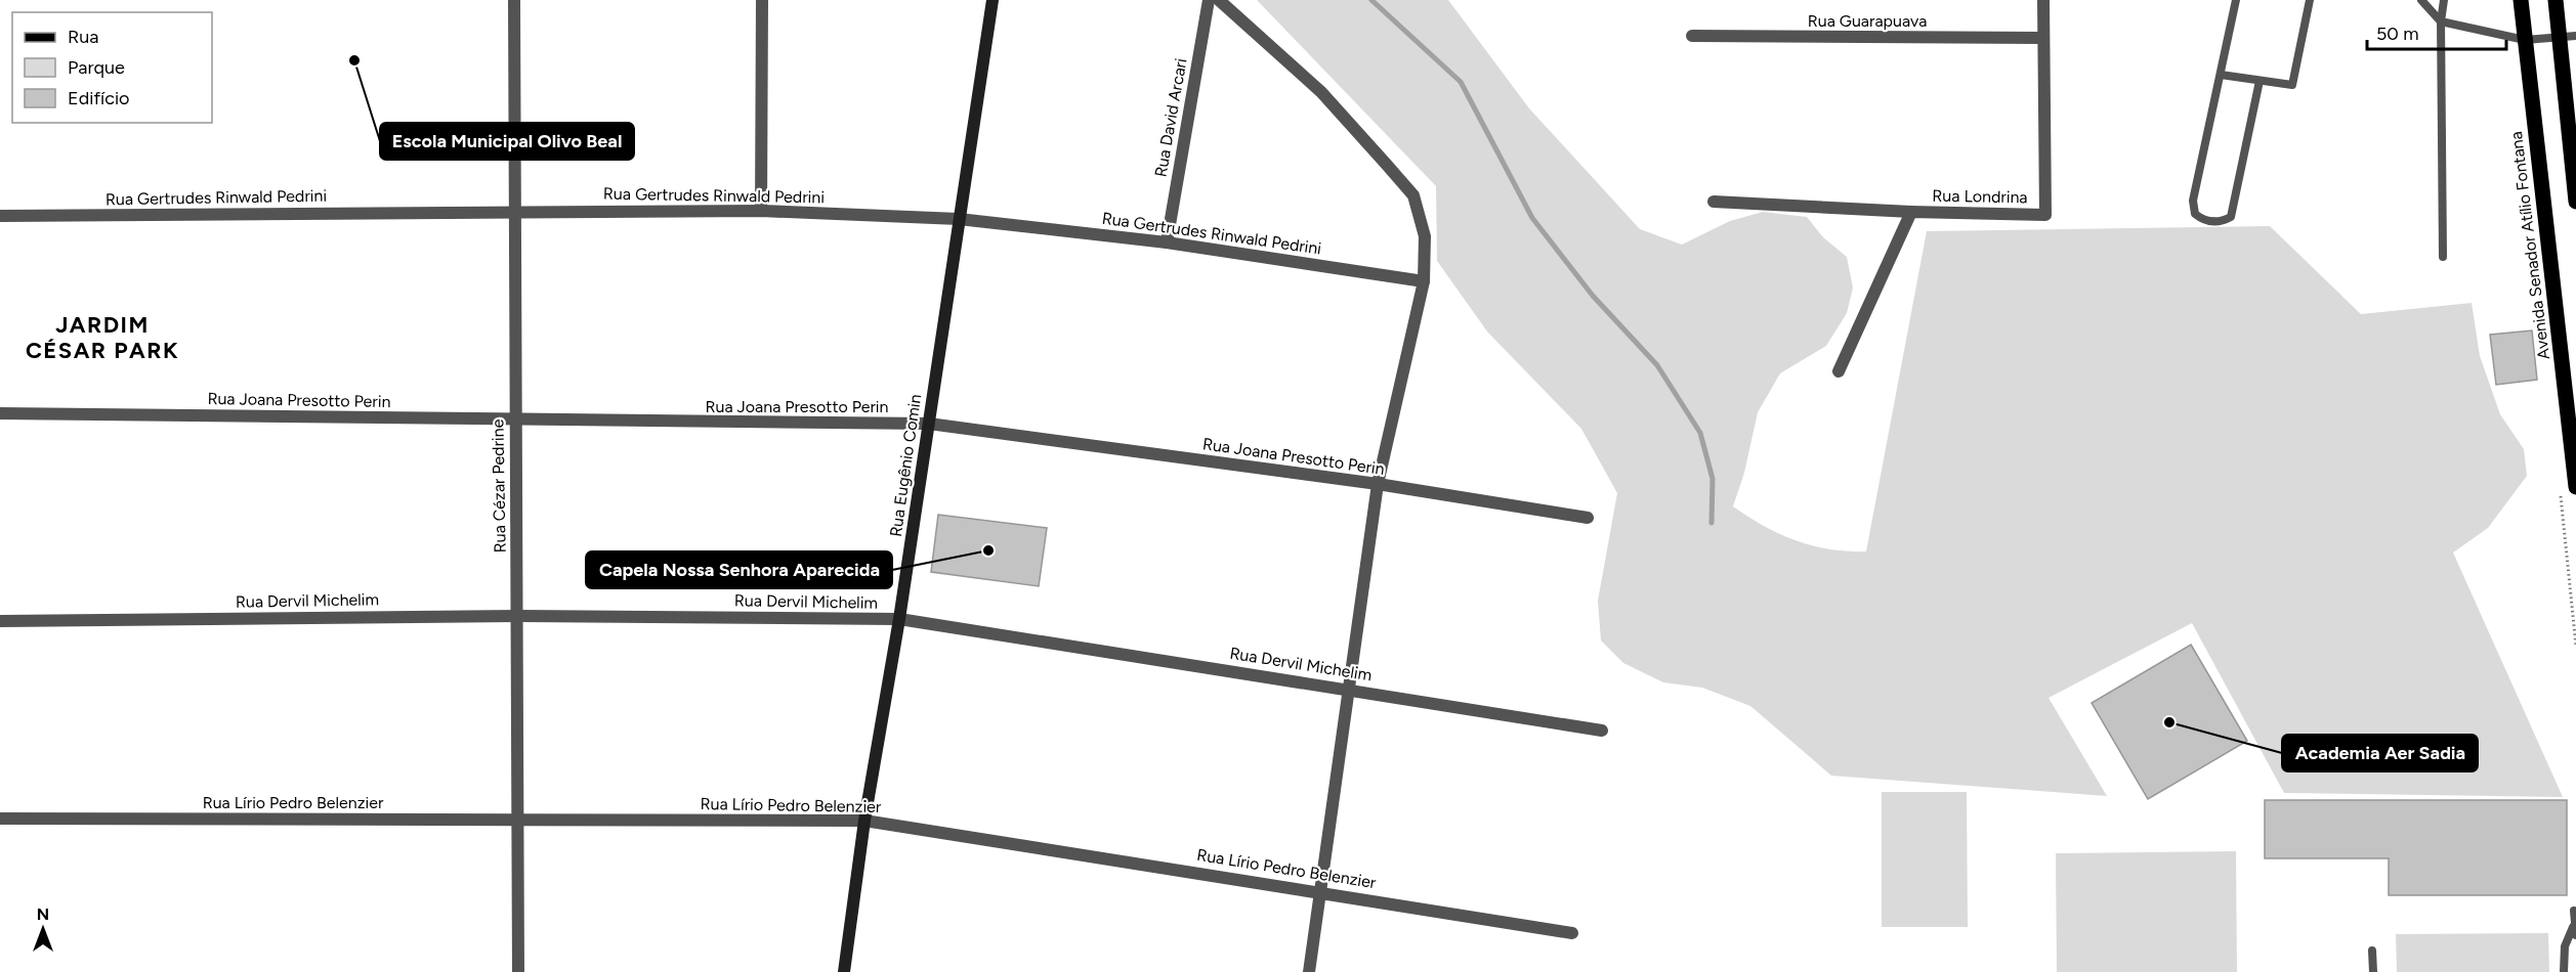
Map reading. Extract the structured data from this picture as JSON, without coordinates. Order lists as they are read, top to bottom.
{
  "streets": {
    "main road": ["Avenida Senador Atílio Fontana"],
    "street": [
      "Rua Guarapuava",
      "Rua David Arcari",
      "Rua Gertrudes Rinwald Pedrini",
      "Rua Londrina",
      "Rua Joana Presotto Perin",
      "Rua Eugênio Comin",
      "Rua Cézar Pedrine",
      "Rua Dervil Michelim",
      "Rua Lírio Pedro Belenzier"
    ]
  },
  "crossings": [
    ["Rua Guarapuava", "Rua Londrina"],
    ["Rua David Arcari", "Rua Gertrudes Rinwald Pedrini"],
    ["Rua Gertrudes Rinwald Pedrini", "Rua Eugênio Comin"],
    ["Rua Gertrudes Rinwald Pedrini", "Rua Cézar Pedrine"],
    ["Rua Joana Presotto Perin", "Rua Eugênio Comin"],
    ["Rua Joana Presotto Perin", "Rua Cézar Pedrine"],
    ["Rua Eugênio Comin", "Rua Dervil Michelim"],
    ["Rua Eugênio Comin", "Rua Lírio Pedro Belenzier"],
    ["Rua Cézar Pedrine", "Rua Dervil Michelim"],
    ["Rua Cézar Pedrine", "Rua Lírio Pedro Belenzier"]
  ],
  "districts": ["JARDIM CÉSAR PARK"],
  "places": ["Escola Municipal Olivo Beal", "Capela Nossa Senhora Aparecida", "Academia Aer Sadia"],
  "legend": ["Rua", "Parque", "Edifício"],
  "scale_bar": "50 m",
  "north": "top"
}
